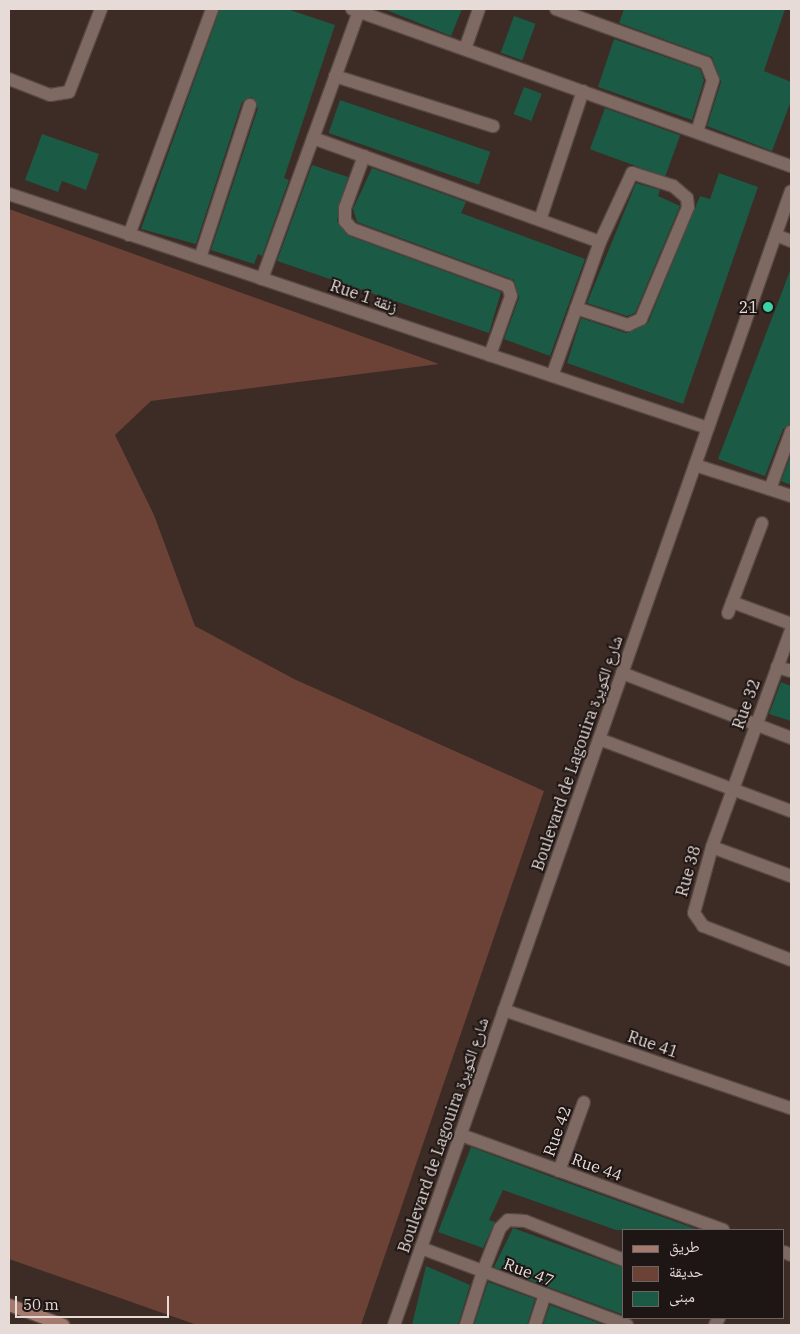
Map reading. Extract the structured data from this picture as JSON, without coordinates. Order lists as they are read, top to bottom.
{
  "streets": {
    "street": [
      "Rue 1 زنقة",
      "Rue 32",
      "Boulevard de Lagouira شارع الكويرة",
      "Rue 38",
      "Rue 41",
      "Rue 42",
      "Rue 44",
      "Rue 47"
    ]
  },
  "crossings": [
    ["Rue 1 زنقة", "Boulevard de Lagouira شارع الكويرة"],
    ["Rue 32", "Rue 38"],
    ["Boulevard de Lagouira شارع الكويرة", "Rue 41"],
    ["Boulevard de Lagouira شارع الكويرة", "Rue 44"],
    ["Boulevard de Lagouira شارع الكويرة", "Rue 47"],
    ["Rue 42", "Rue 44"]
  ],
  "places": ["21"],
  "legend": ["طريق", "حديقة", "مبنى"],
  "scale_bar": "50 m"
}
